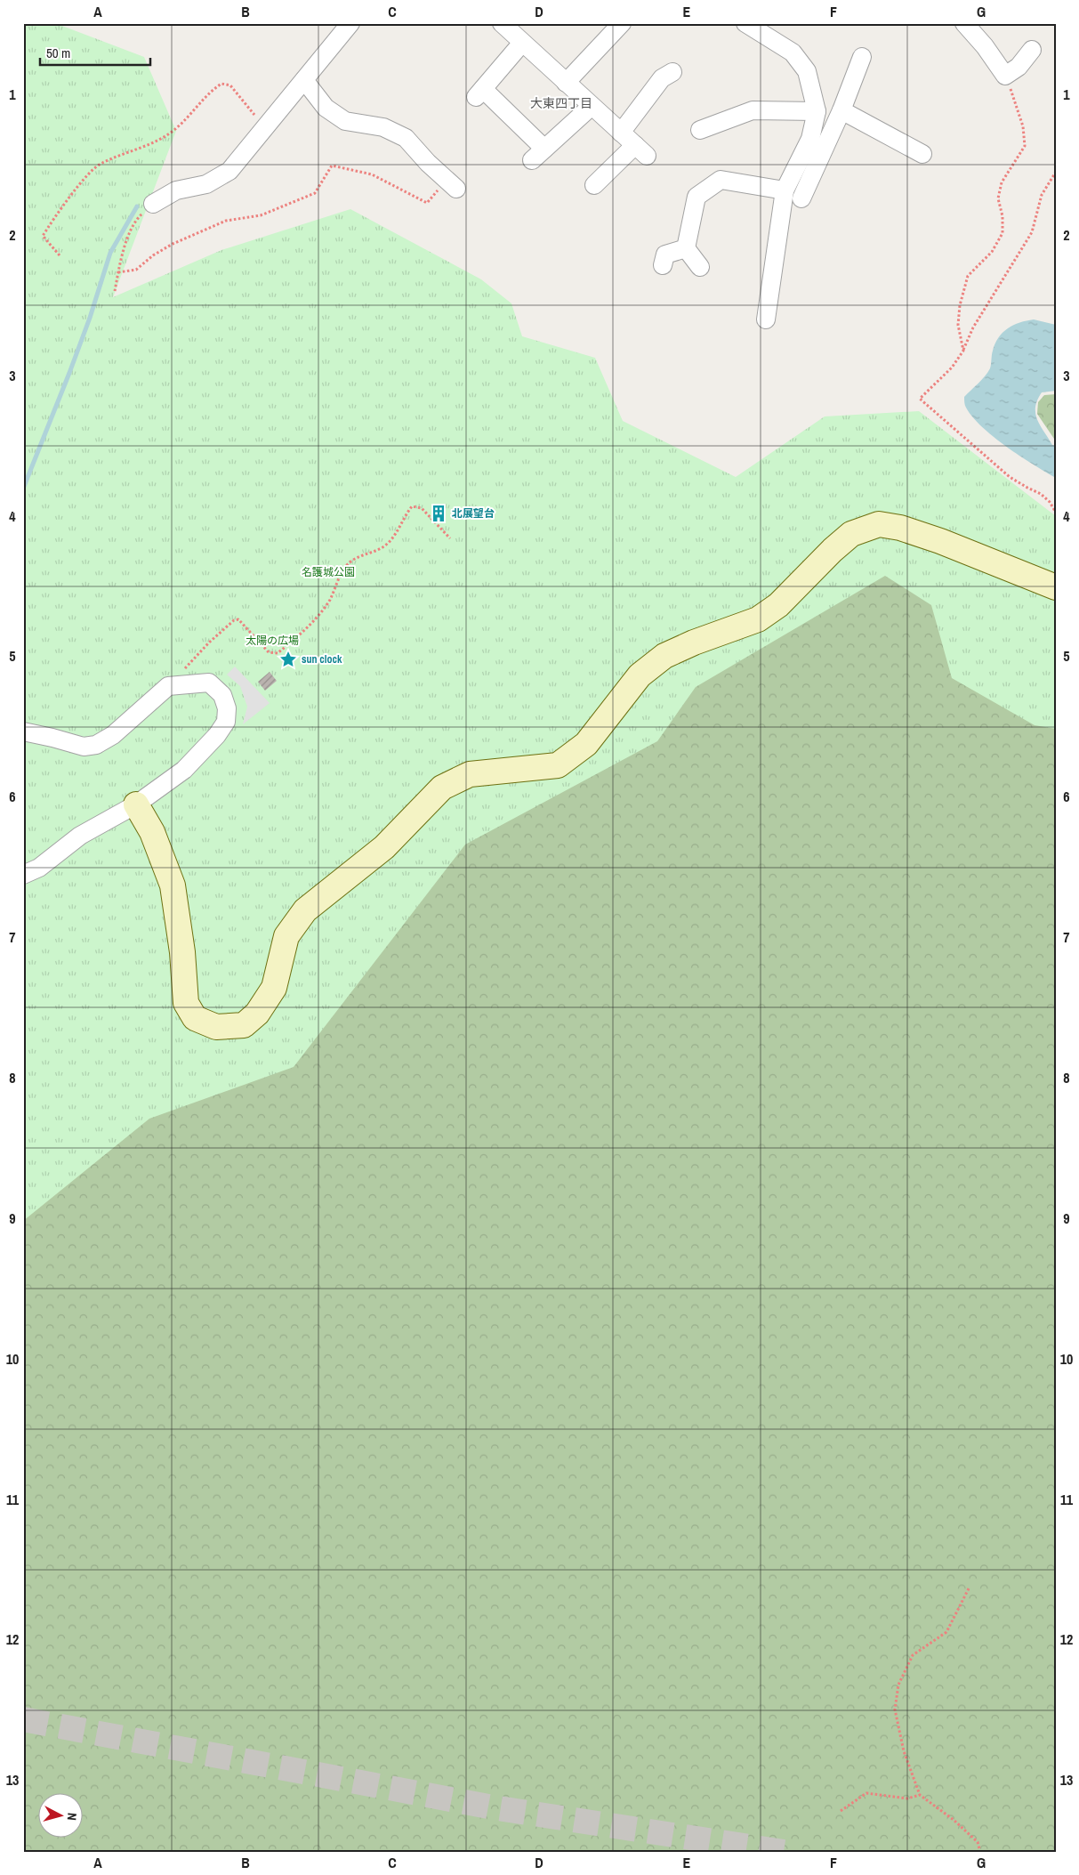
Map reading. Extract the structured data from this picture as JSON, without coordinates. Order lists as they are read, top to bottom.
{
  "districts": ["大東四丁目"],
  "parks": ["名護城公園", "太陽の広場"],
  "places": {
    "building": ["北展望台"],
    "place": ["sun clock"]
  },
  "scale_bar": "50 m",
  "north": "right",
  "grid": {
    "columns": [
      "A",
      "B",
      "C",
      "D",
      "E",
      "F",
      "G"
    ],
    "rows": [
      "1",
      "2",
      "3",
      "4",
      "5",
      "6",
      "7",
      "8",
      "9",
      "10",
      "11",
      "12",
      "13"
    ]
  }
}
